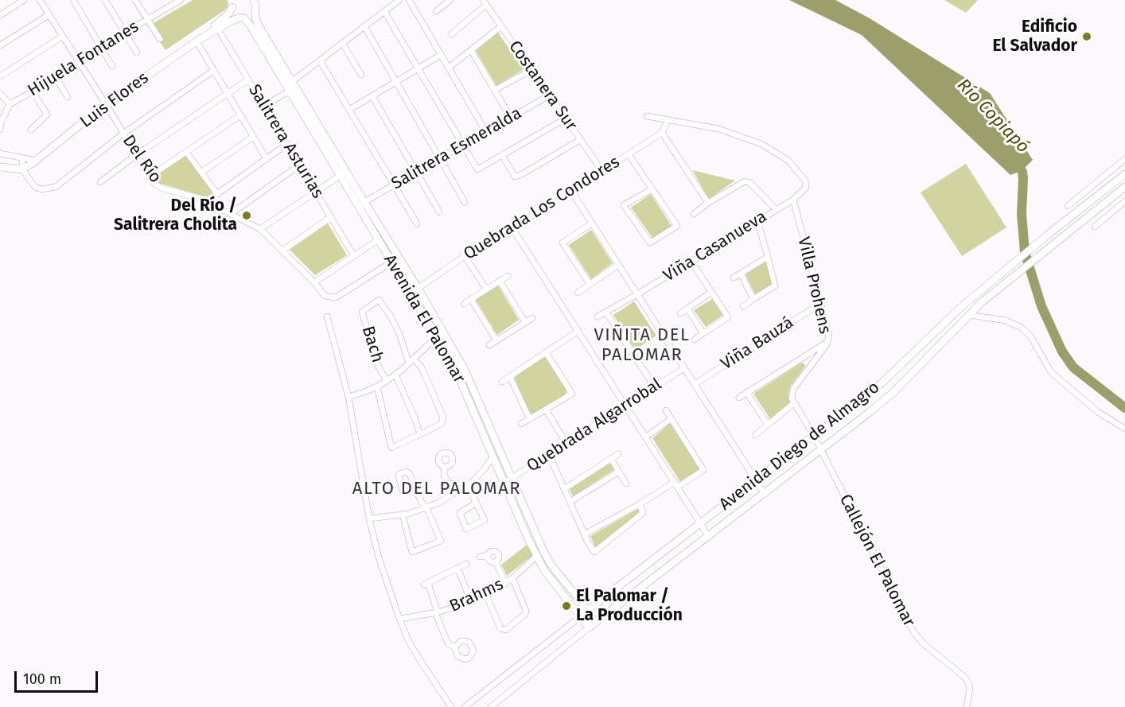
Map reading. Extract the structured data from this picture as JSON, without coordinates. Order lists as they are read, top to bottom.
{
  "streets": {
    "street": [
      "Hijuela Fontanes",
      "Costanera Sur",
      "Luis Flores",
      "Salitrera Asturias",
      "Salitrera Esmeralda",
      "Del Río",
      "Quebrada Los Condores",
      "Viña Casanueva",
      "Villa Prohens",
      "Avenida El Palomar",
      "Viña Bauzá",
      "Bach",
      "Quebrada Algarrobal",
      "Avenida Diego de Almagro",
      "Callejón El Palomar",
      "Brahms"
    ]
  },
  "crossings": [
    ["Hijuela Fontanes", "Del Río"],
    ["Costanera Sur", "Salitrera Esmeralda"],
    ["Costanera Sur", "Quebrada Los Condores"],
    ["Luis Flores", "Salitrera Asturias"],
    ["Luis Flores", "Del Río"],
    ["Luis Flores", "Avenida El Palomar"],
    ["Salitrera Esmeralda", "Avenida El Palomar"],
    ["Del Río", "Avenida El Palomar"],
    ["Quebrada Los Condores", "Avenida El Palomar"],
    ["Viña Casanueva", "Villa Prohens"],
    ["Villa Prohens", "Viña Bauzá"],
    ["Avenida El Palomar", "Quebrada Algarrobal"],
    ["Avenida El Palomar", "Avenida Diego de Almagro"],
    ["Avenida El Palomar", "Brahms"],
    ["Avenida Diego de Almagro", "Callejón El Palomar"]
  ],
  "districts": ["VIÑITA DEL PALOMAR", "ALTO DEL PALOMAR"],
  "water": ["Río Copiapó"],
  "places": ["Edificio El Salvador", "Del Río / Salitrera Cholita", "El Palomar / La Producción"],
  "scale_bar": "100 m"
}
